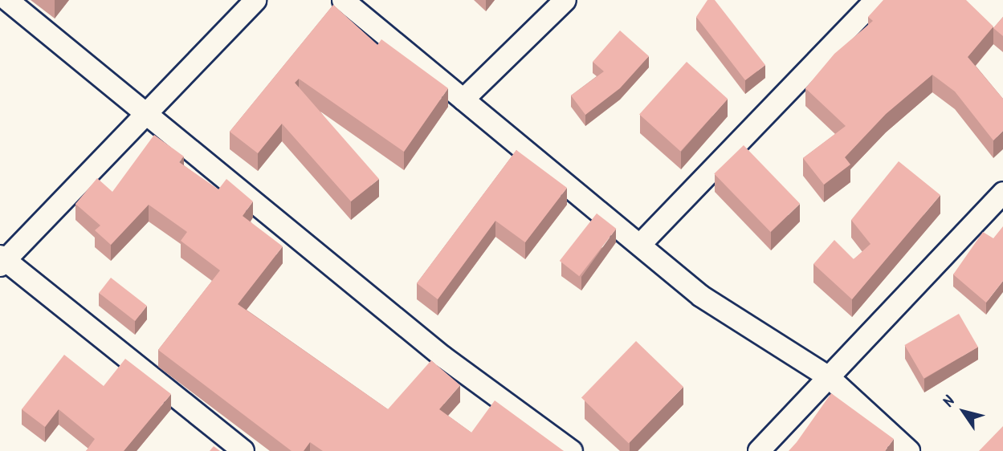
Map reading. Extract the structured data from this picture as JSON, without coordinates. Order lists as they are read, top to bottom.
{
  "north": "top left"
}
